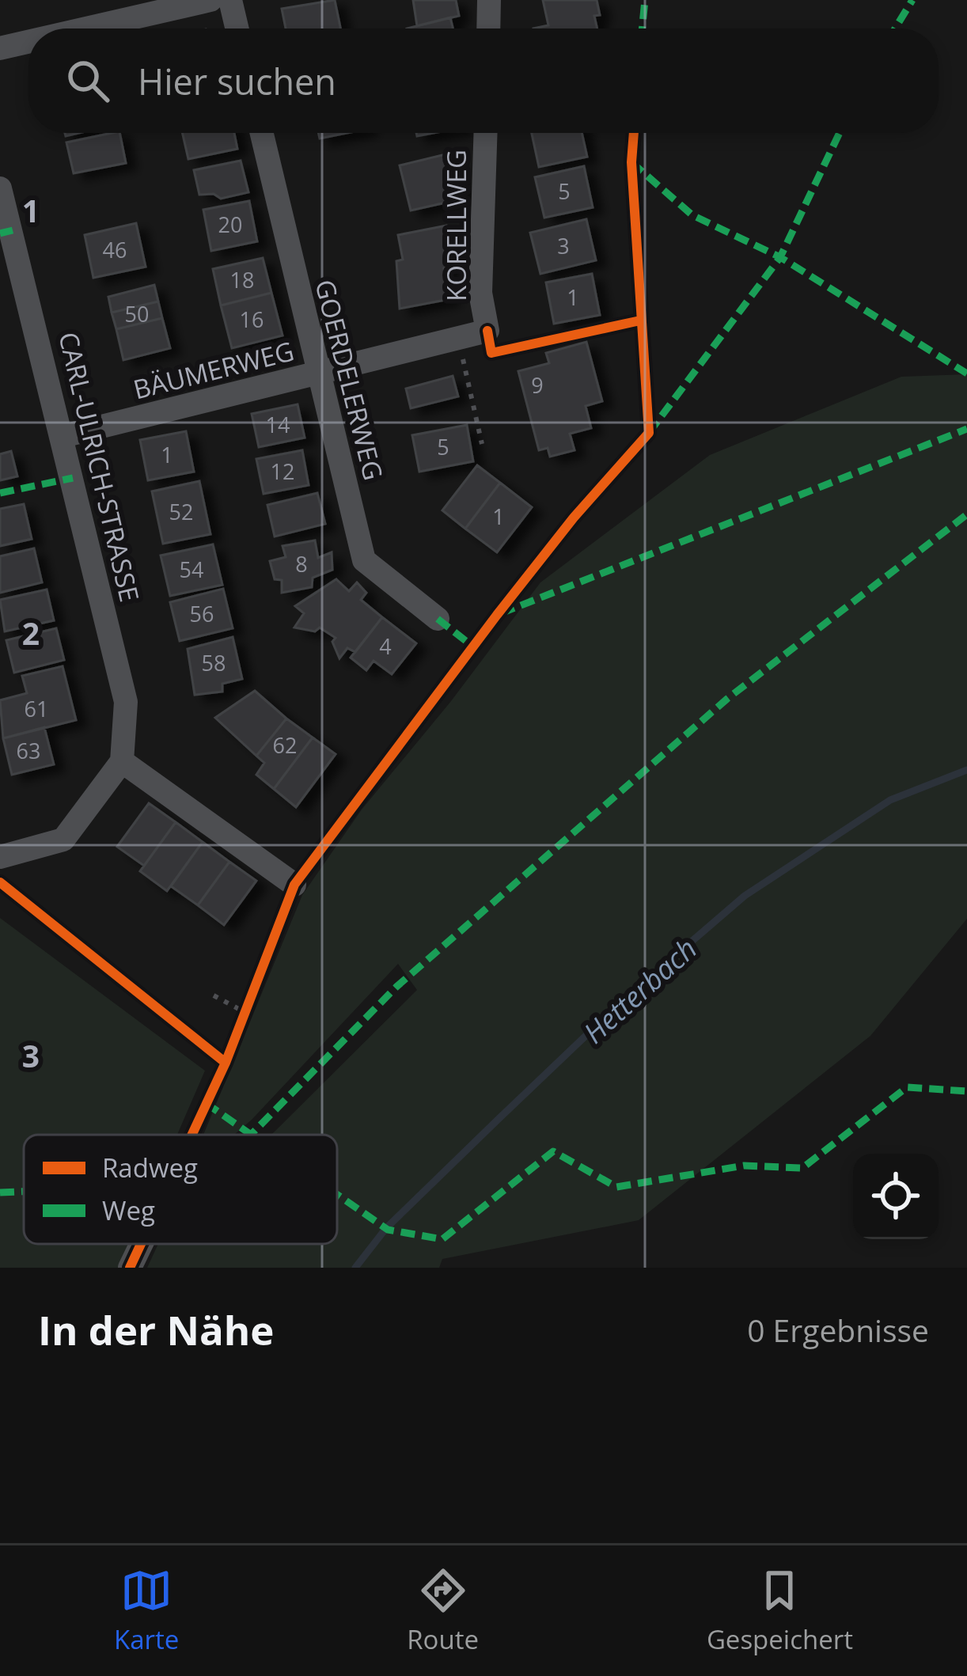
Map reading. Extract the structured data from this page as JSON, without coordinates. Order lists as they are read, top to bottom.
{
  "streets": {
    "street": [
      "KORELLWEG",
      "BÄUMERWEG",
      "GOERDELERWEG",
      "CARL-ULRICH-STRASSE"
    ]
  },
  "crossings": [
    ["KORELLWEG", "BÄUMERWEG"],
    ["BÄUMERWEG", "GOERDELERWEG"],
    ["BÄUMERWEG", "CARL-ULRICH-STRASSE"]
  ],
  "water": ["Hetterbach"],
  "house_numbers": [
    "5",
    "20",
    "3",
    "46",
    "18",
    "1",
    "50",
    "16",
    "9",
    "14",
    "5",
    "1",
    "12",
    "52",
    "1",
    "8",
    "54",
    "56",
    "4",
    "58",
    "61",
    "62",
    "63"
  ],
  "legend": ["Radweg", "Weg"],
  "page": {
    "search": "Hier suchen",
    "heading": ["In der Nähe", "0 Ergebnisse"],
    "nav": ["Karte", "Route", "Gespeichert"]
  },
  "grid": {
    "rows": ["1", "2", "3"]
  }
}
